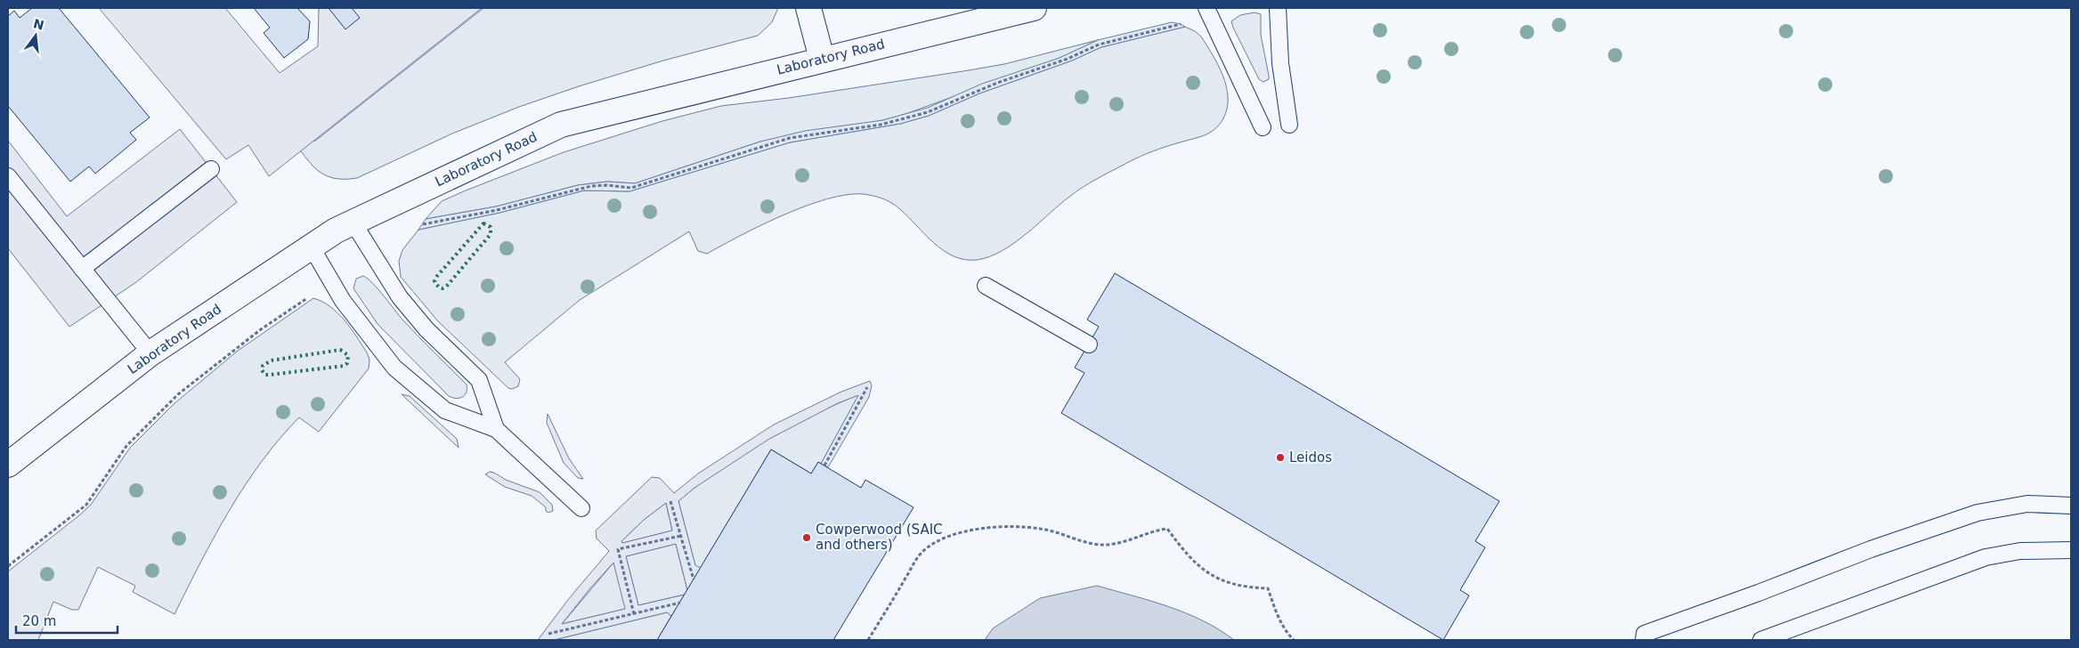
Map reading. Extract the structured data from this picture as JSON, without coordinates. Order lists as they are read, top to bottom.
{
  "streets": {
    "street": ["Laboratory Road"]
  },
  "places": ["Leidos", "Cowperwood (SAIC and others)"],
  "scale_bar": "20 m",
  "north": "top"
}
